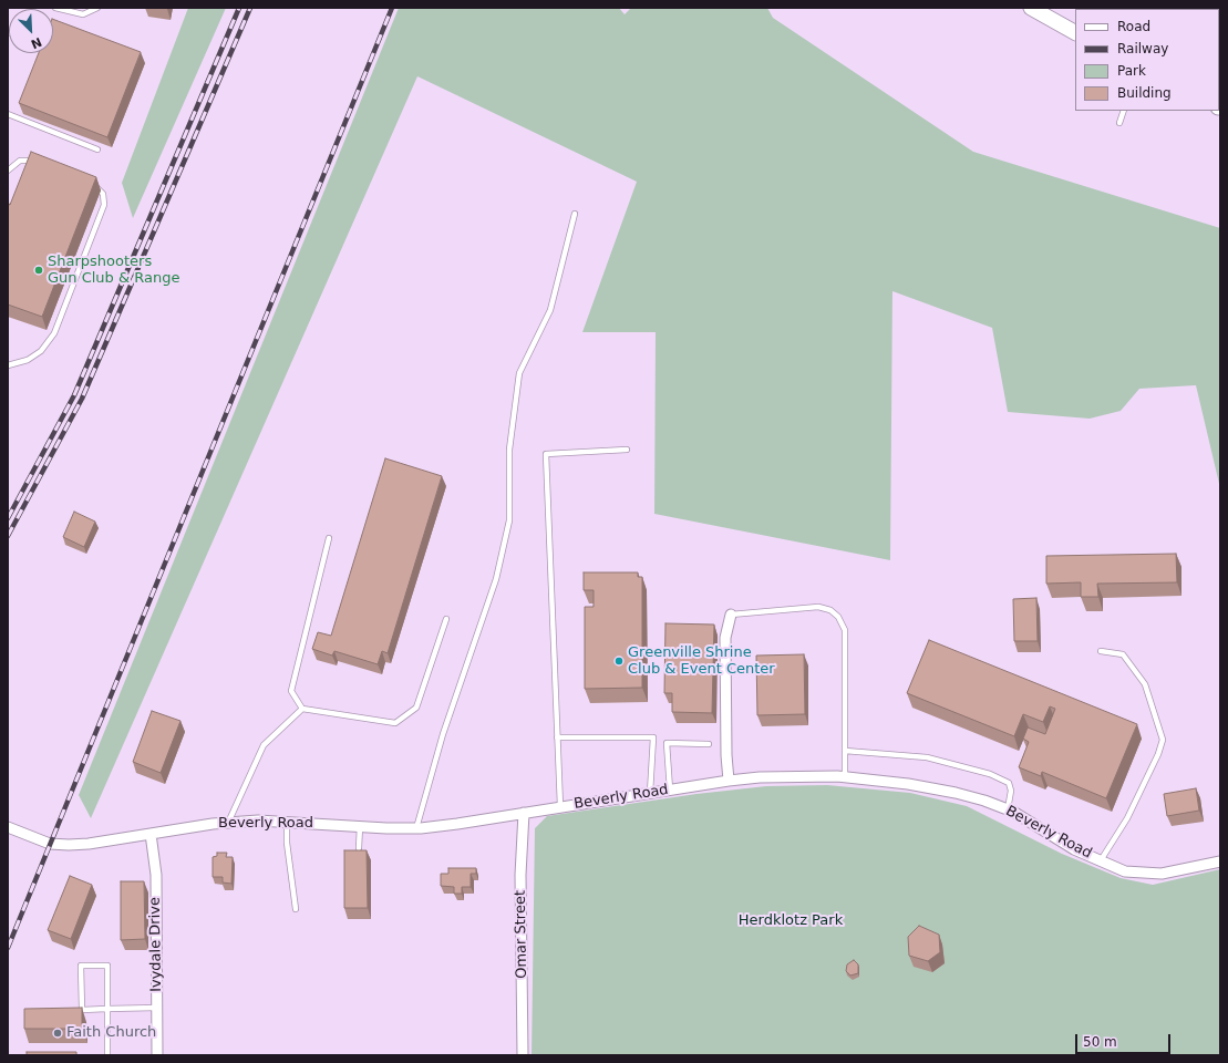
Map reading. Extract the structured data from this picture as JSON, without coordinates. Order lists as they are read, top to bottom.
{
  "streets": {
    "street": ["Beverly Road", "Omar Street", "Ivydale Drive"]
  },
  "crossings": [
    ["Beverly Road", "Omar Street"],
    ["Beverly Road", "Ivydale Drive"]
  ],
  "parks": ["Herdklotz Park"],
  "places": ["Sharpshooters Gun Club & Range", "Greenville Shrine Club & Event Center", "Faith Church"],
  "legend": [
    "Road",
    "Railway",
    "Park",
    "Building"
  ],
  "scale_bar": "50 m",
  "north": "bottom right"
}
